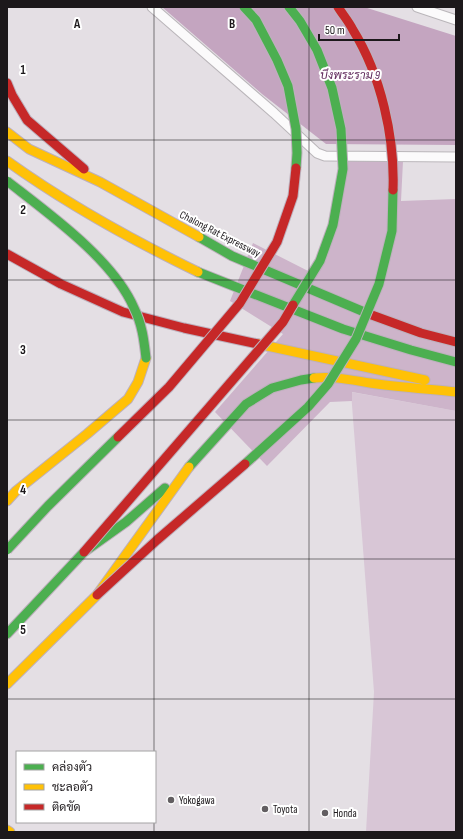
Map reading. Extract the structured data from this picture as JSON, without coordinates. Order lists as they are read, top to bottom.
{
  "streets": {
    "highway": ["Chalong Rat Expressway"]
  },
  "water": ["บึงพระราม 9"],
  "places": ["Yokogawa", "Toyota", "Honda"],
  "legend": ["คล่องตัว", "ชะลอตัว", "ติดขัด"],
  "scale_bar": "50 m",
  "grid": {
    "columns": ["A", "B"],
    "rows": [
      "1",
      "2",
      "3",
      "4",
      "5"
    ]
  }
}
